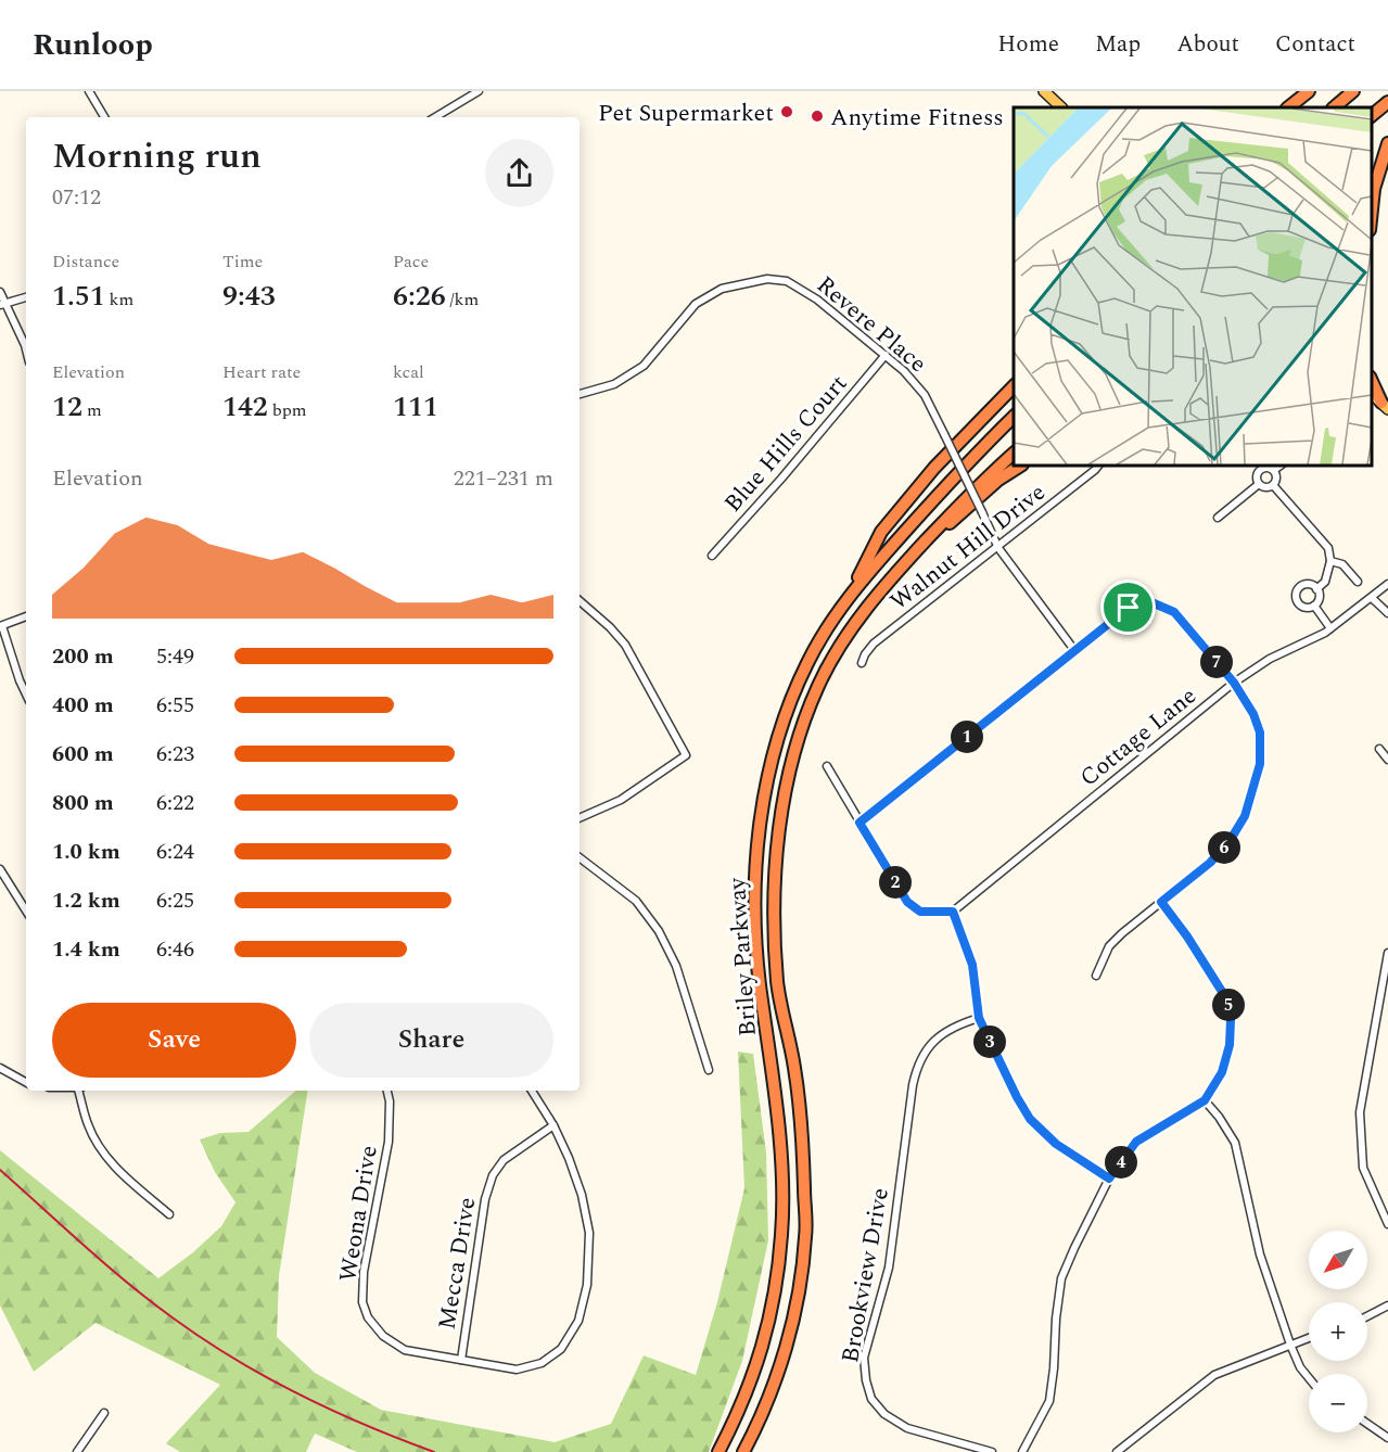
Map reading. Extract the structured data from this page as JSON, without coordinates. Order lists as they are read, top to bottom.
{
  "streets": {
    "highway": ["Briley Parkway"],
    "street": [
      "Revere Place",
      "Blue Hills Court",
      "Walnut Hill Drive",
      "Cottage Lane",
      "Weona Drive",
      "Mecca Drive",
      "Brookview Drive"
    ]
  },
  "crossings": [
    ["Revere Place", "Blue Hills Court"],
    ["Revere Place", "Walnut Hill Drive"],
    ["Weona Drive", "Mecca Drive"]
  ],
  "places": ["Pet Supermarket", "Anytime Fitness"],
  "north": "bottom left",
  "page": {
    "header": "Runloop",
    "nav": [
      "Home",
      "Map",
      "About",
      "Contact"
    ],
    "heading": ["Morning run", "07:12"],
    "stats": [
      ["Distance", "1.51 km"],
      ["Time", "9:43"],
      ["Pace", "6:26 /km"],
      ["Elevation", "12 m"],
      ["Heart rate", "142 bpm"],
      ["kcal", "111"]
    ],
    "chart": ["Elevation", "221–231 m"],
    "list": [
      {
        "name": "200 m",
        "note": "5:49"
      },
      {
        "name": "400 m",
        "note": "6:55"
      },
      {
        "name": "600 m",
        "note": "6:23"
      },
      {
        "name": "800 m",
        "note": "6:22"
      },
      {
        "name": "1.0 km",
        "note": "6:24"
      },
      {
        "name": "1.2 km",
        "note": "6:25"
      },
      {
        "name": "1.4 km",
        "note": "6:46"
      }
    ],
    "pins": [
      "7",
      "1",
      "6",
      "2",
      "5",
      "3",
      "4"
    ],
    "buttons": ["Save", "Share"],
    "map_buttons": ["+", "−"]
  }
}
